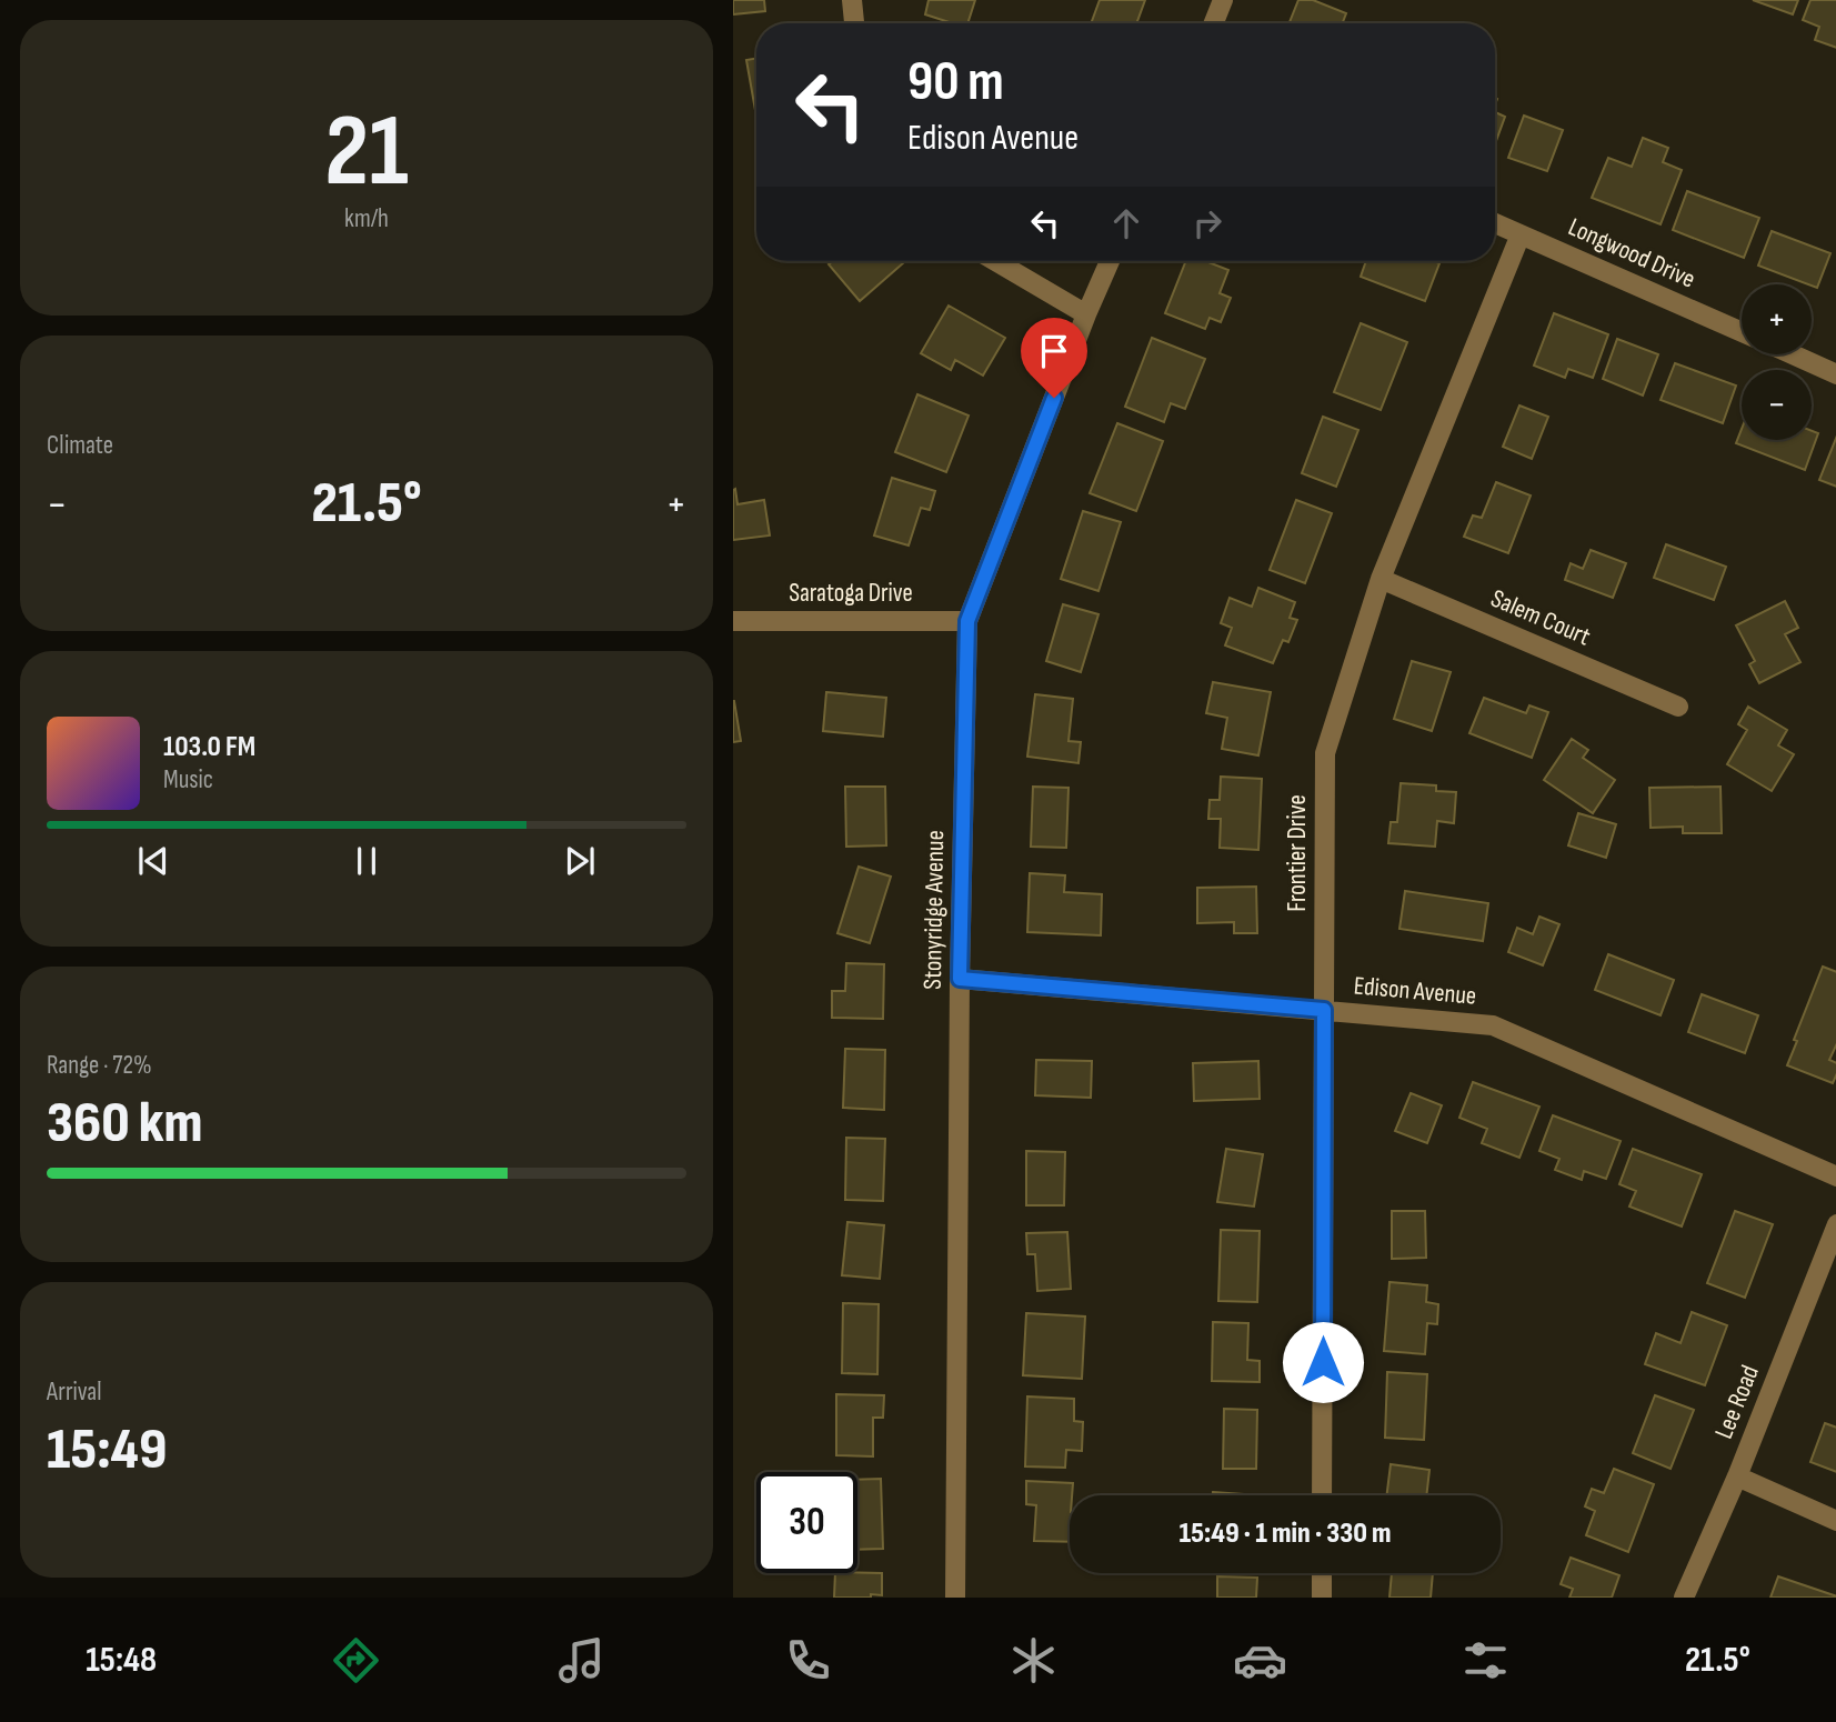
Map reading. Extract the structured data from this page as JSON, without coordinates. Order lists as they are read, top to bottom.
{
  "streets": {
    "street": [
      "Longwood Drive",
      "Saratoga Drive",
      "Salem Court",
      "Frontier Drive",
      "Stonyridge Avenue",
      "Edison Avenue",
      "Lee Road"
    ]
  },
  "crossings": [
    ["Longwood Drive", "Frontier Drive"],
    ["Saratoga Drive", "Stonyridge Avenue"],
    ["Salem Court", "Frontier Drive"],
    ["Frontier Drive", "Edison Avenue"],
    ["Stonyridge Avenue", "Edison Avenue"]
  ],
  "page": {
    "tile": [
      ["21", "km/h"],
      "Climate",
      ["Range · 72%", "360 km"],
      ["Arrival", "15:49"]
    ],
    "turn": ["90 m", "Edison Avenue"],
    "map_buttons": ["+", "−"],
    "heat": ["−", "21.5°", "+"],
    "song": ["103.0 FM", "Music"],
    "limit": "30",
    "trip": "15:49 · 1 min · 330 m",
    "tabs": ["15:48", "21.5°"]
  }
}
